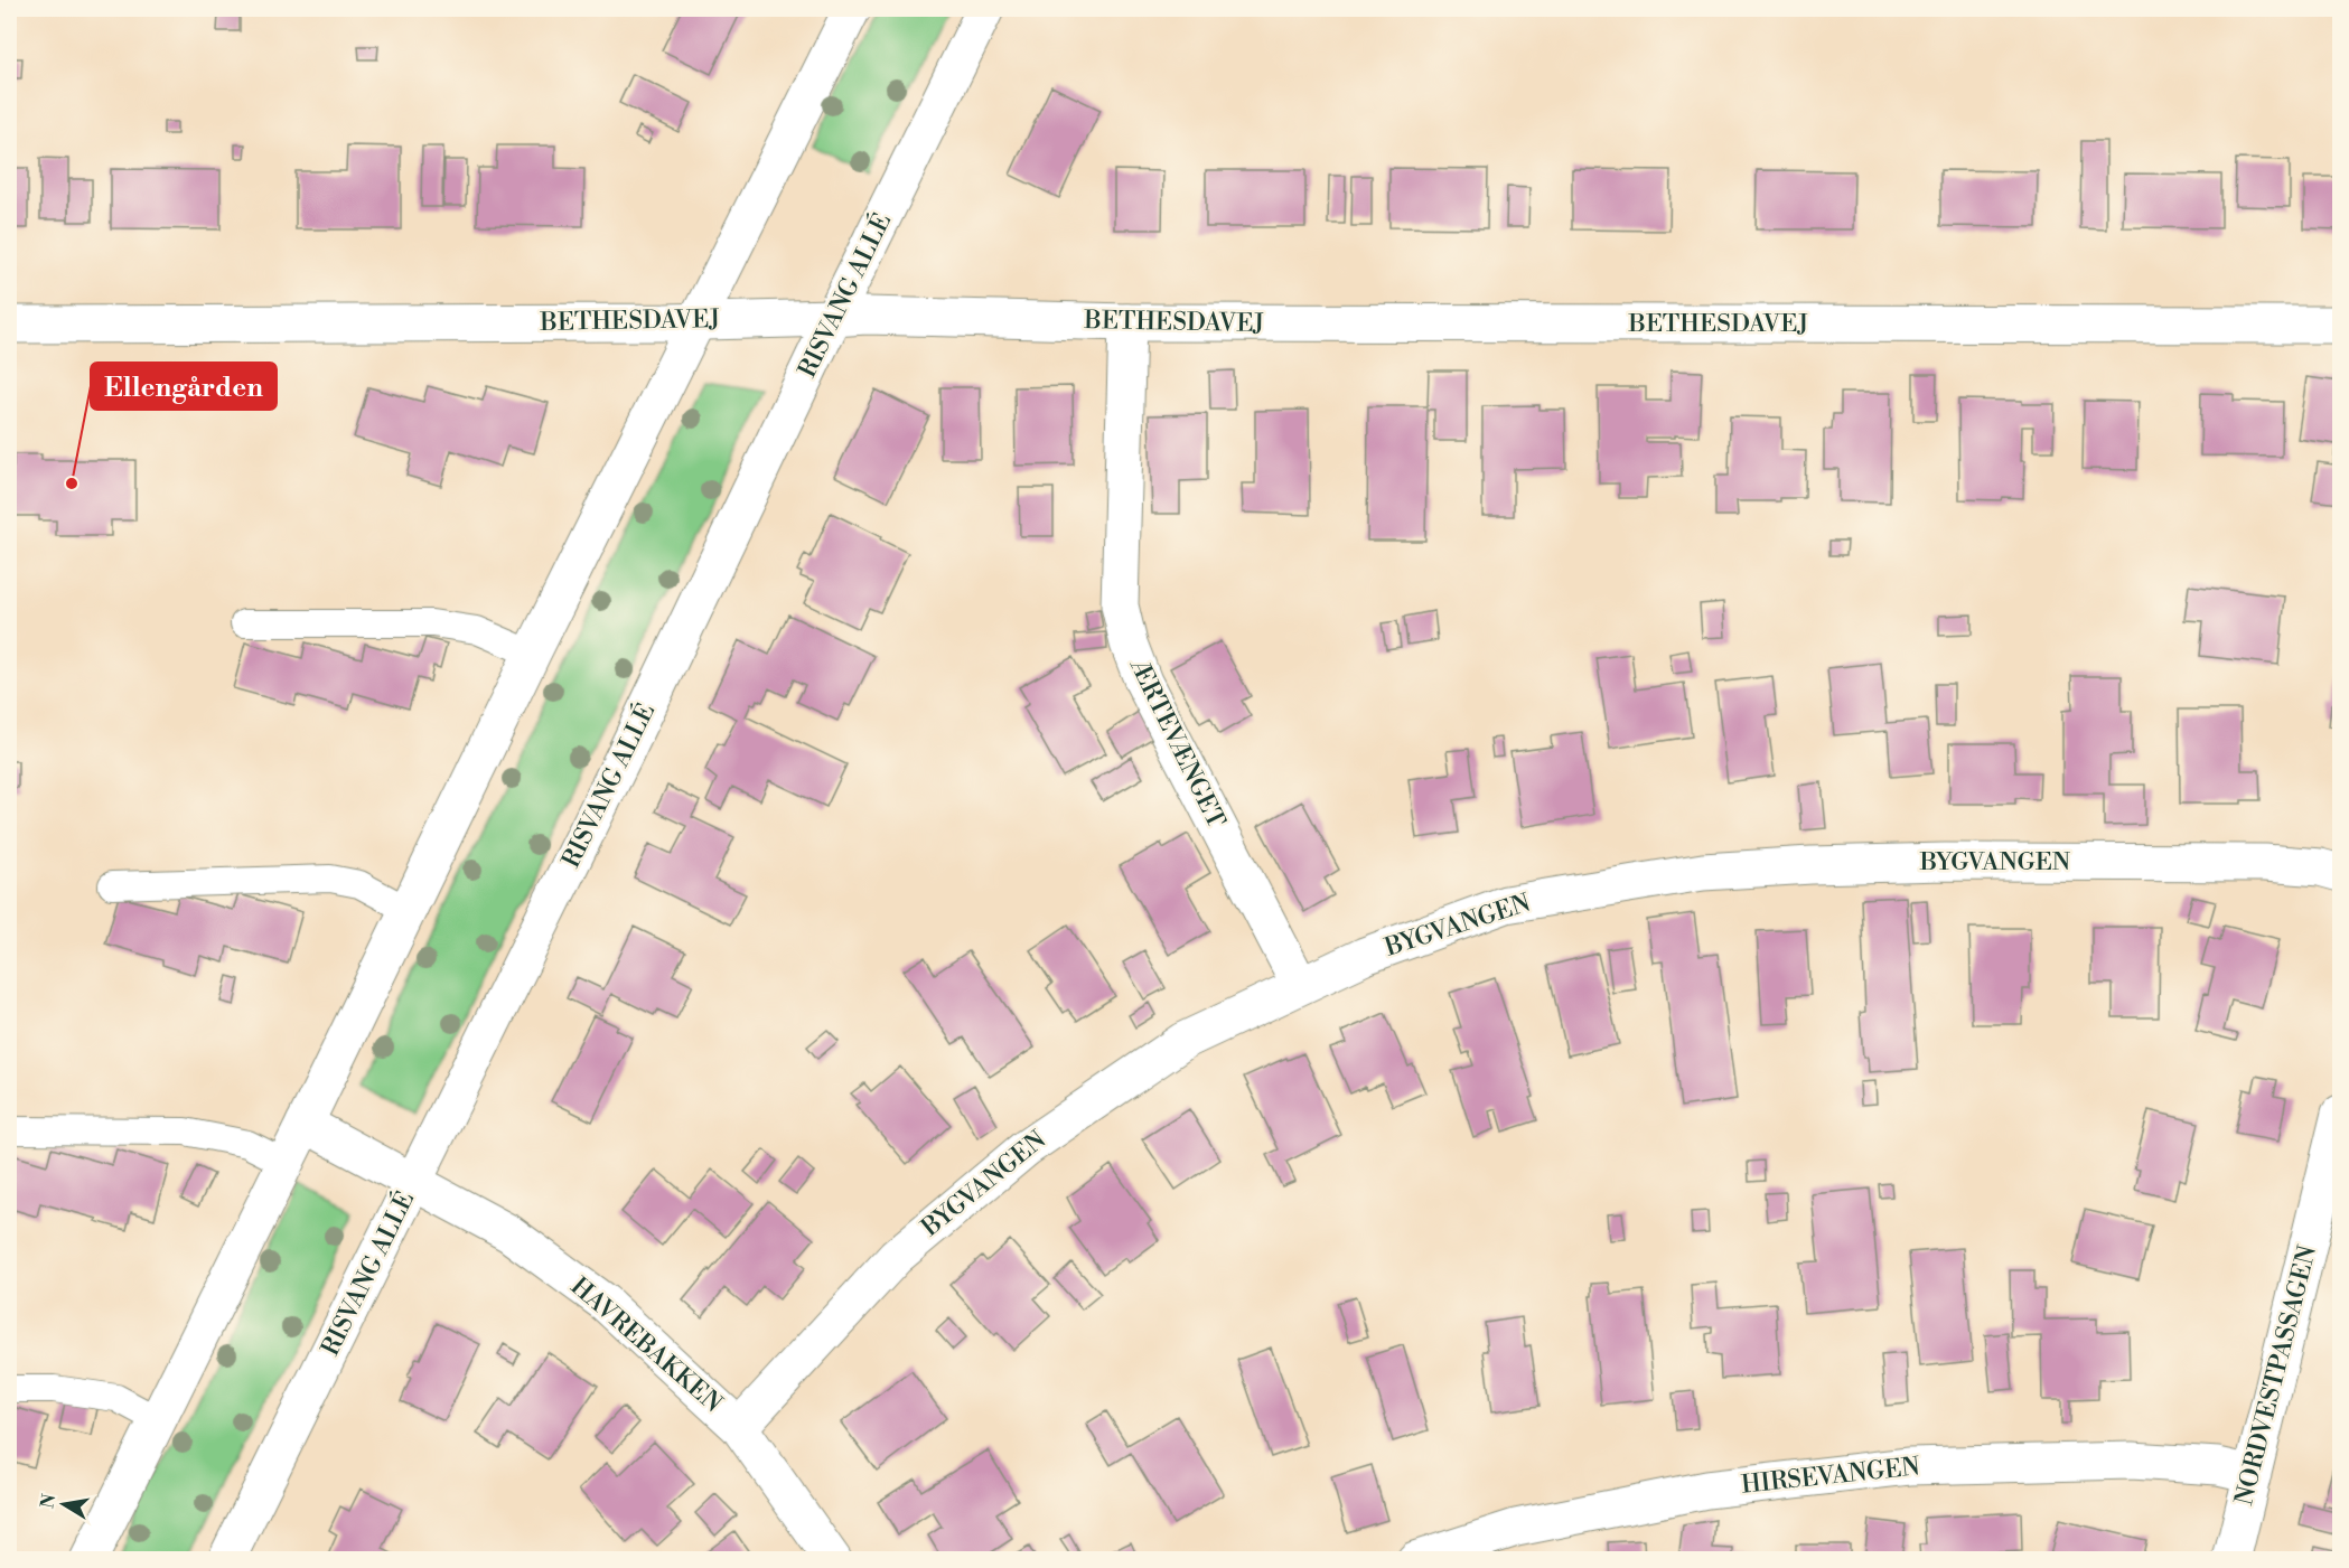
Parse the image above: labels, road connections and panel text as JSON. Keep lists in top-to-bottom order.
{
  "streets": {
    "street": [
      "RISVANG ALLÉ",
      "BETHESDAVEJ",
      "ÆRTEVÆNGET",
      "BYGVANGEN",
      "HAVREBAKKEN",
      "NORDVESTPASSAGEN",
      "HIRSEVANGEN"
    ]
  },
  "crossings": [
    ["RISVANG ALLÉ", "BETHESDAVEJ"],
    ["RISVANG ALLÉ", "HAVREBAKKEN"],
    ["BETHESDAVEJ", "ÆRTEVÆNGET"],
    ["ÆRTEVÆNGET", "BYGVANGEN"],
    ["BYGVANGEN", "HAVREBAKKEN"],
    ["NORDVESTPASSAGEN", "HIRSEVANGEN"]
  ],
  "places": ["Ellengården"],
  "north": "left"
}
